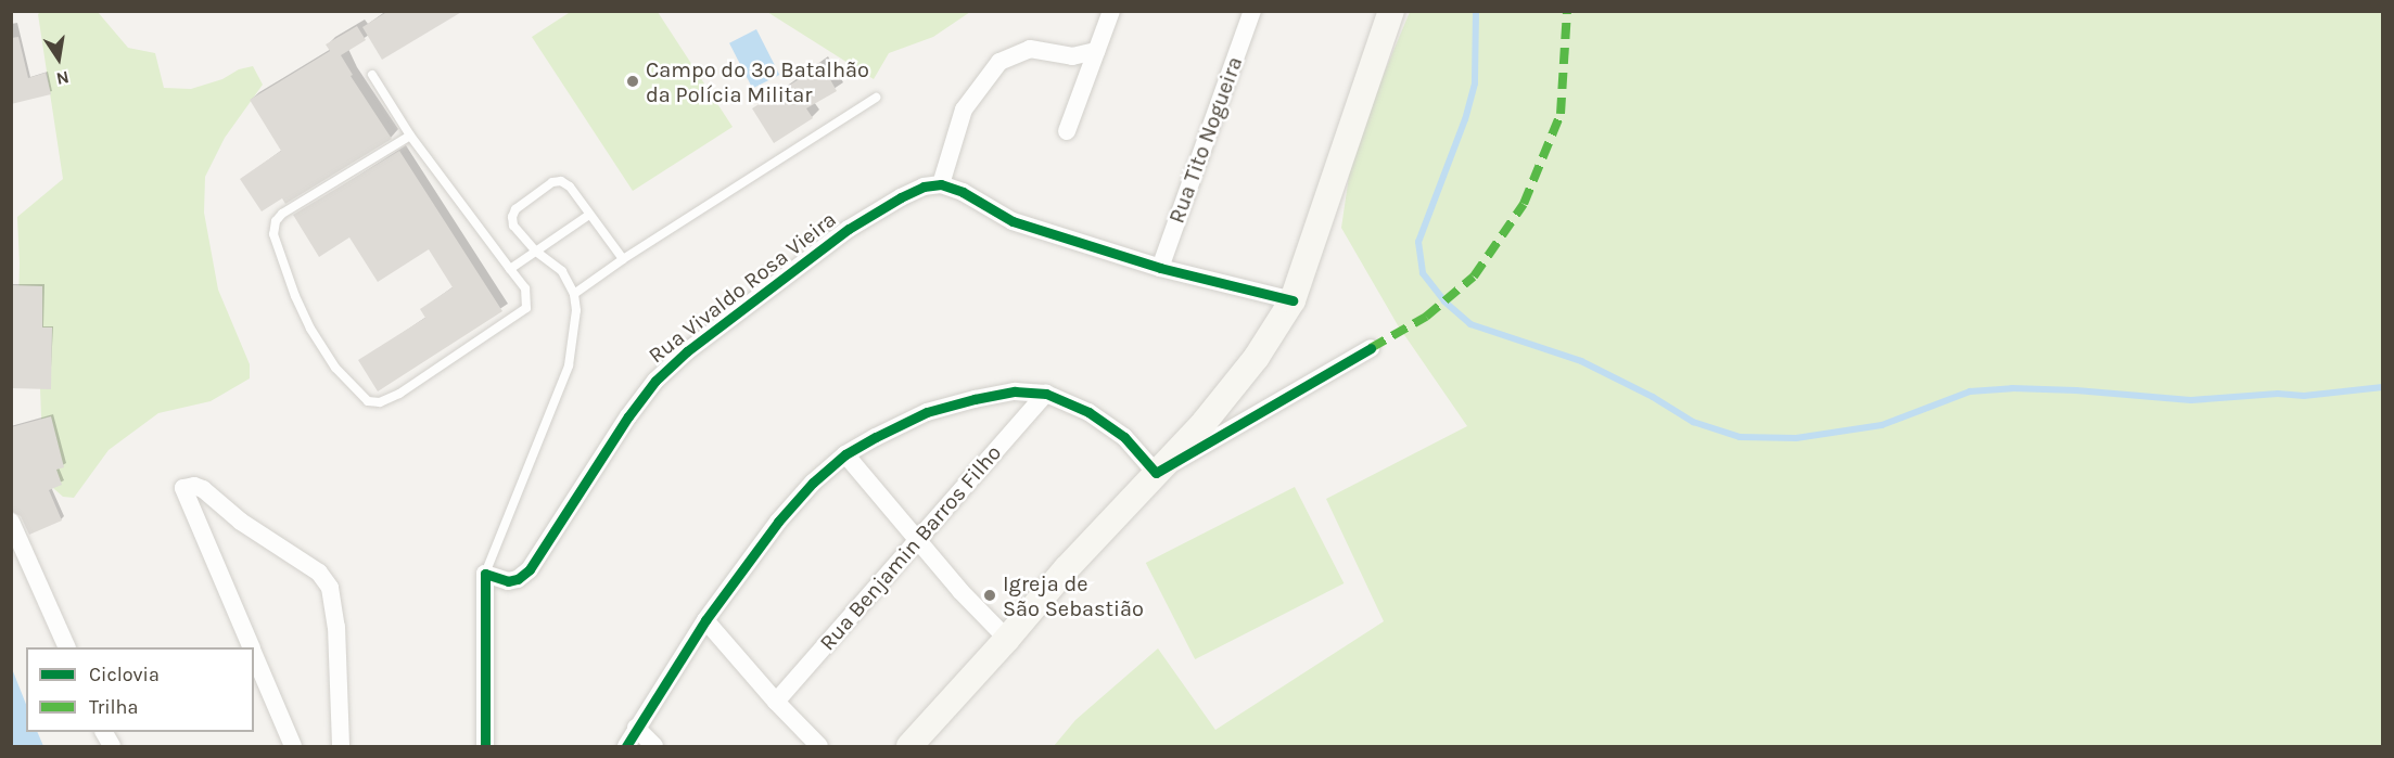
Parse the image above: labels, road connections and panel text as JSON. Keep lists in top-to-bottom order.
{
  "streets": {
    "street": ["Rua Tito Nogueira", "Rua Vivaldo Rosa Vieira", "Rua Benjamin Barros Filho"]
  },
  "places": ["Campo do 3º Batalhão da Polícia Militar", "Igreja de São Sebastião"],
  "legend": ["Ciclovia", "Trilha"],
  "north": "bottom"
}
